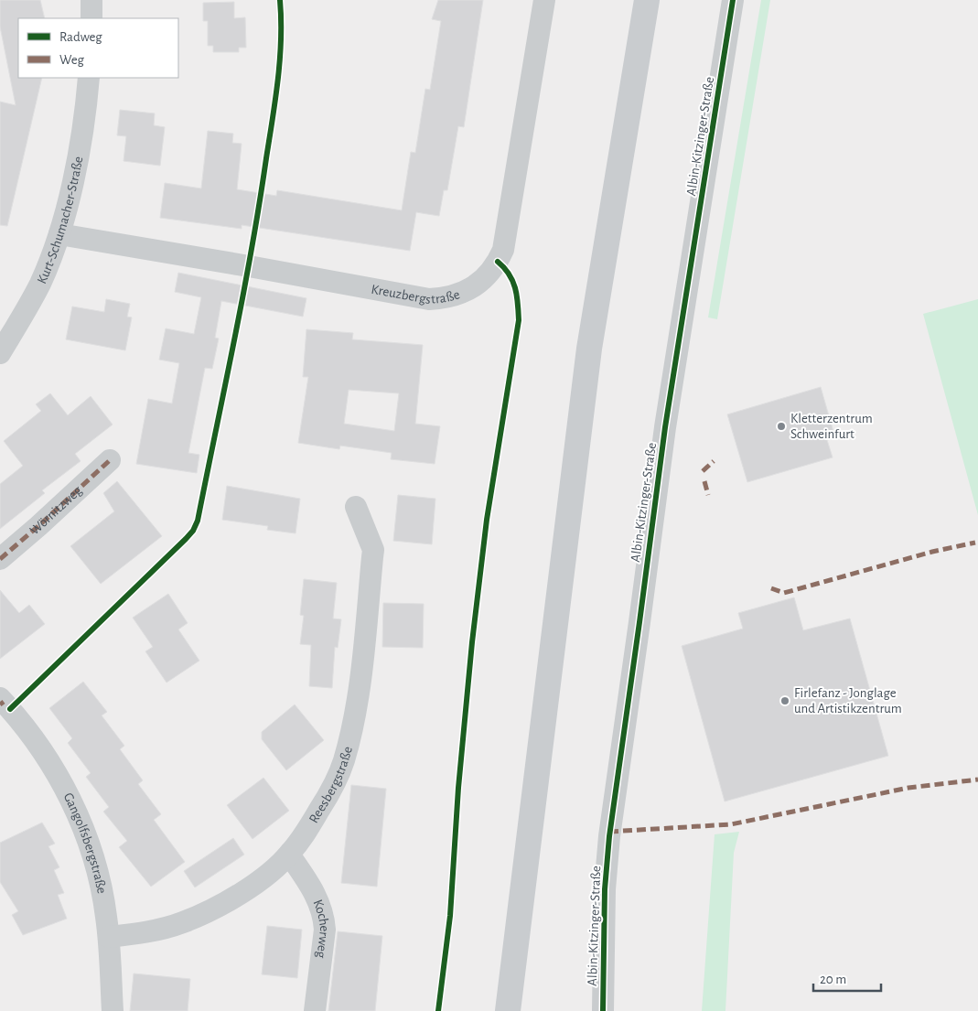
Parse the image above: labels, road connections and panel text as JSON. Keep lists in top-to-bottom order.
{
  "streets": {
    "street": [
      "Albin-Kitzinger-Straße",
      "Kurt-Schumacher-Straße",
      "Kreuzbergstraße",
      "Wörnitzweg",
      "Reesbergstraße",
      "Gangolfsbergstraße",
      "Kocherweg"
    ]
  },
  "crossings": [
    ["Kurt-Schumacher-Straße", "Kreuzbergstraße"],
    ["Reesbergstraße", "Gangolfsbergstraße"],
    ["Reesbergstraße", "Kocherweg"]
  ],
  "places": ["Kletterzentrum Schweinfurt", "Firlefanz - Jonglage und Artistikzentrum"],
  "legend": ["Radweg", "Weg"],
  "scale_bar": "20 m"
}
